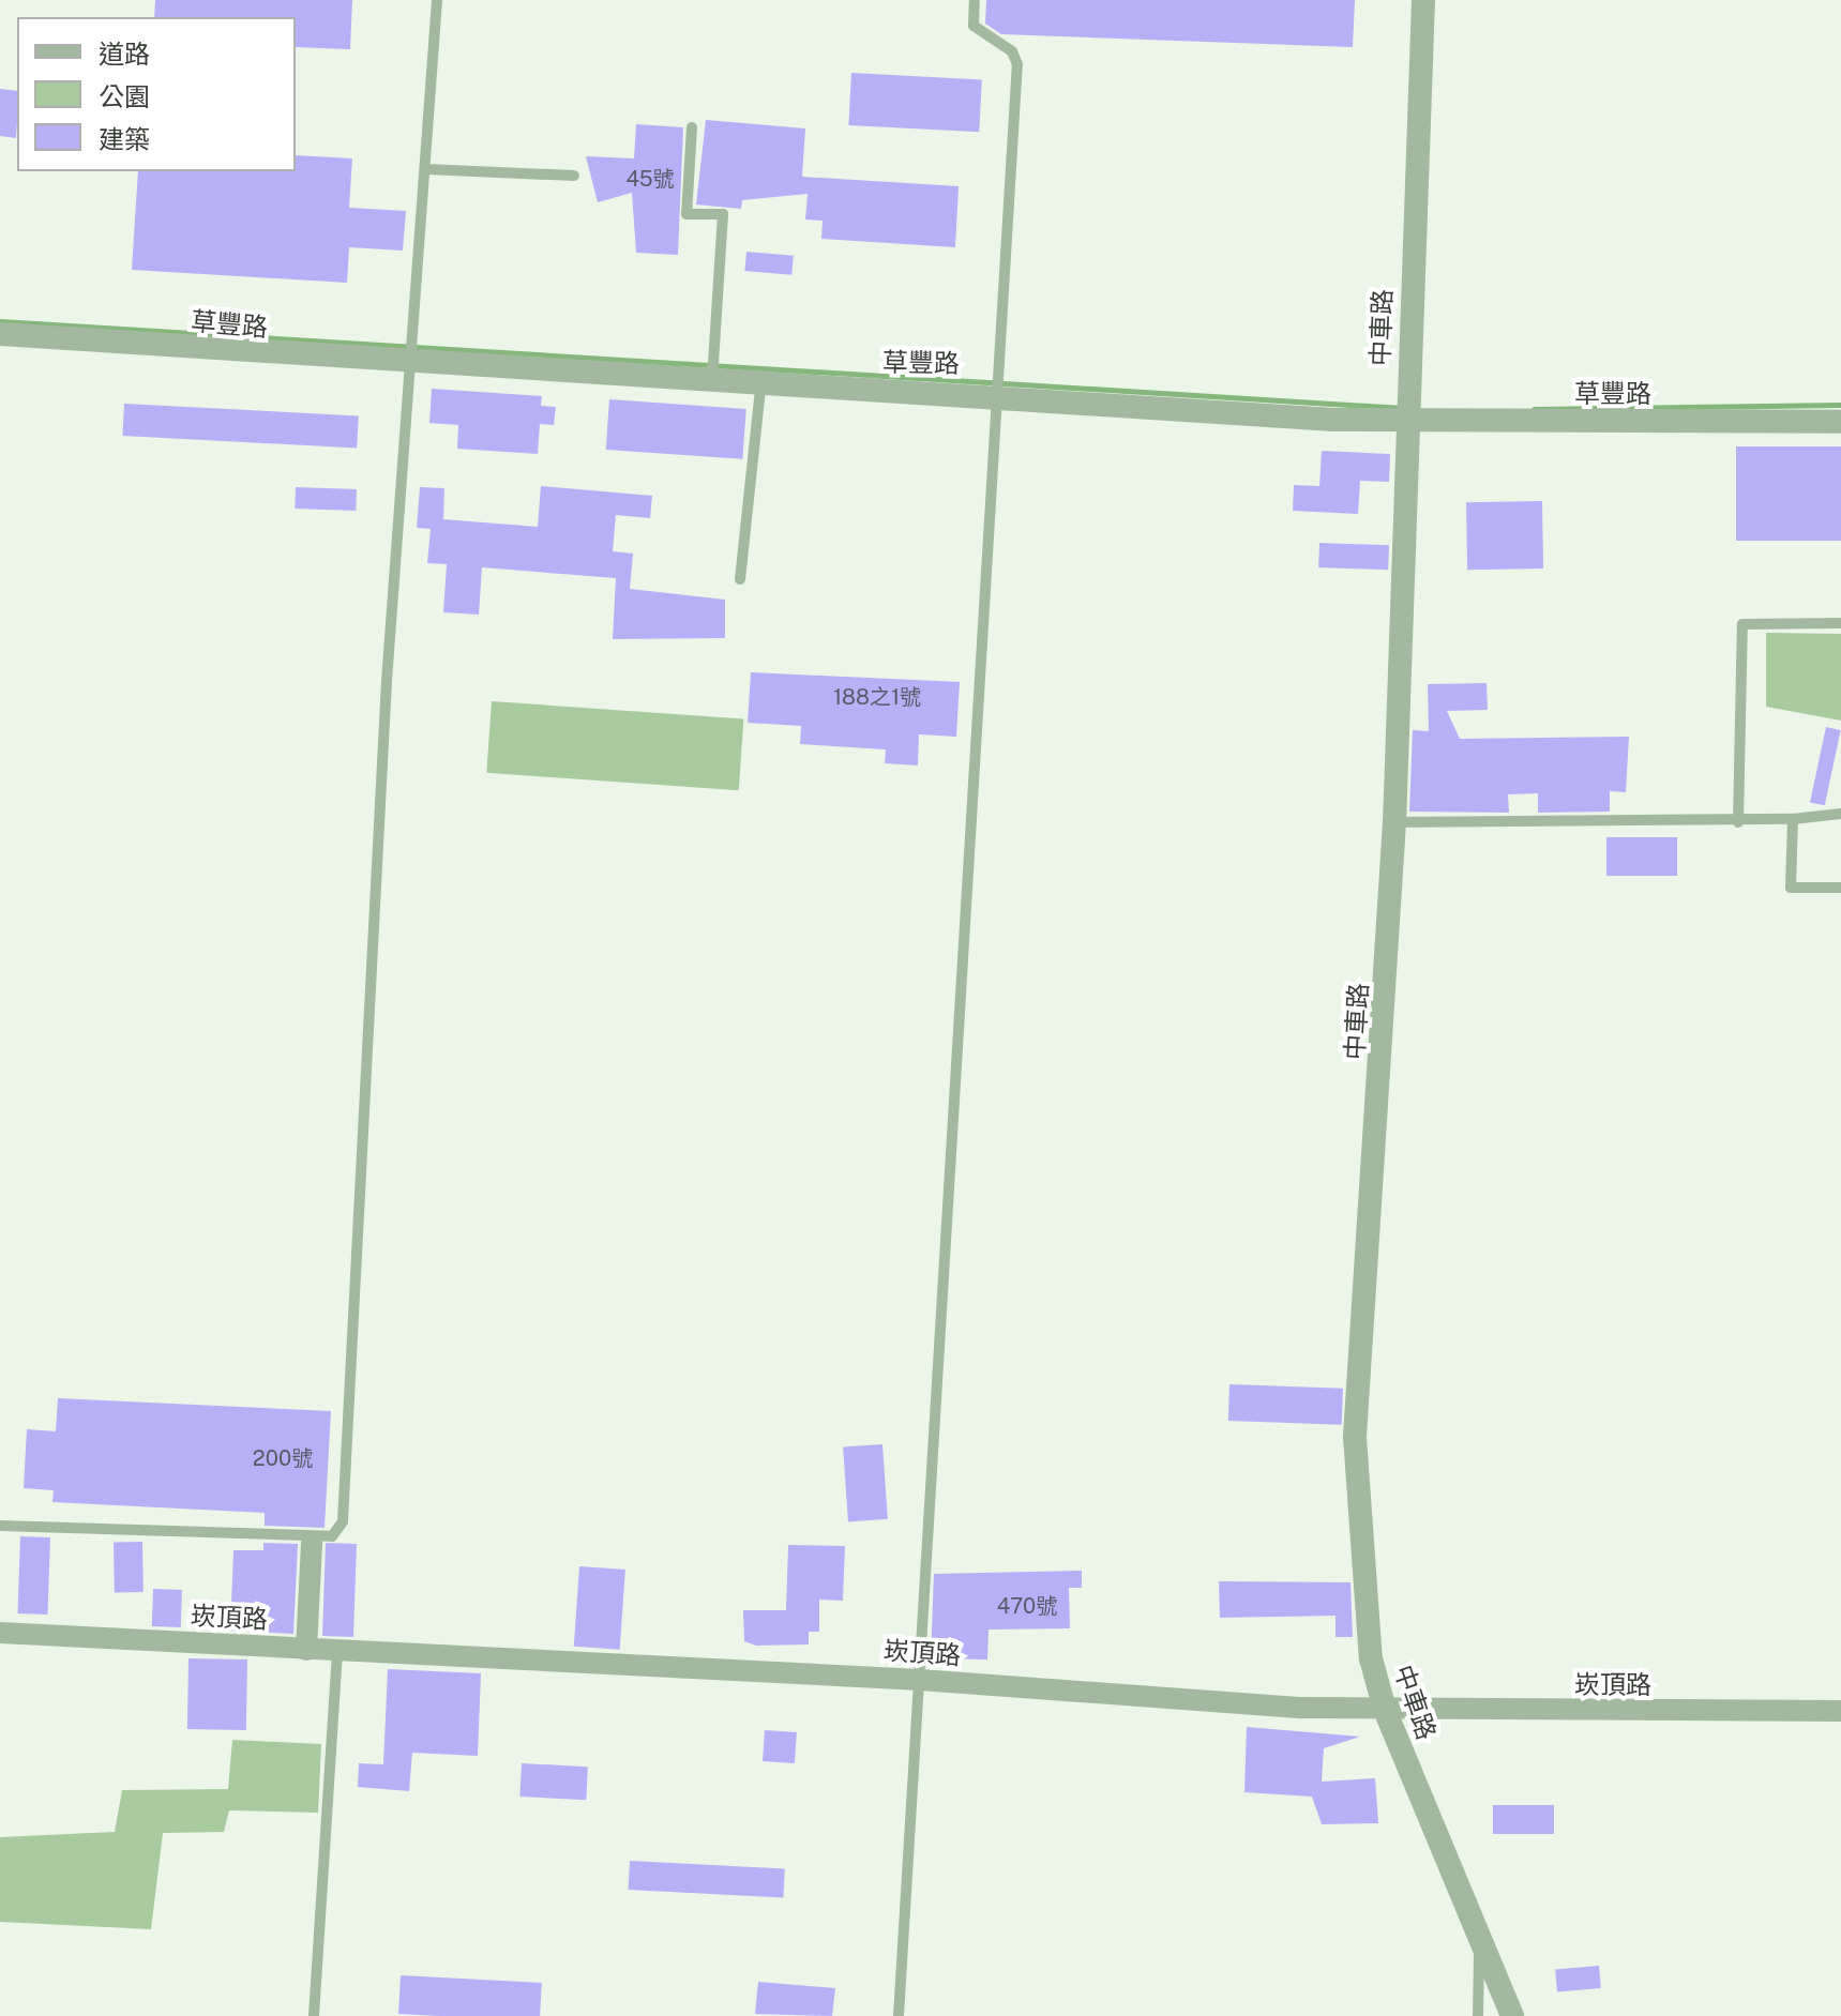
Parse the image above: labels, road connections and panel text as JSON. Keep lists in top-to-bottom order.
{
  "streets": {
    "street": ["草豐路", "中車路", "崁頂路"]
  },
  "crossings": [
    ["草豐路", "中車路"],
    ["中車路", "崁頂路"]
  ],
  "house_numbers": [
    "45號",
    "188之1號",
    "200號",
    "470號"
  ],
  "legend": ["道路", "公園", "建築"]
}
